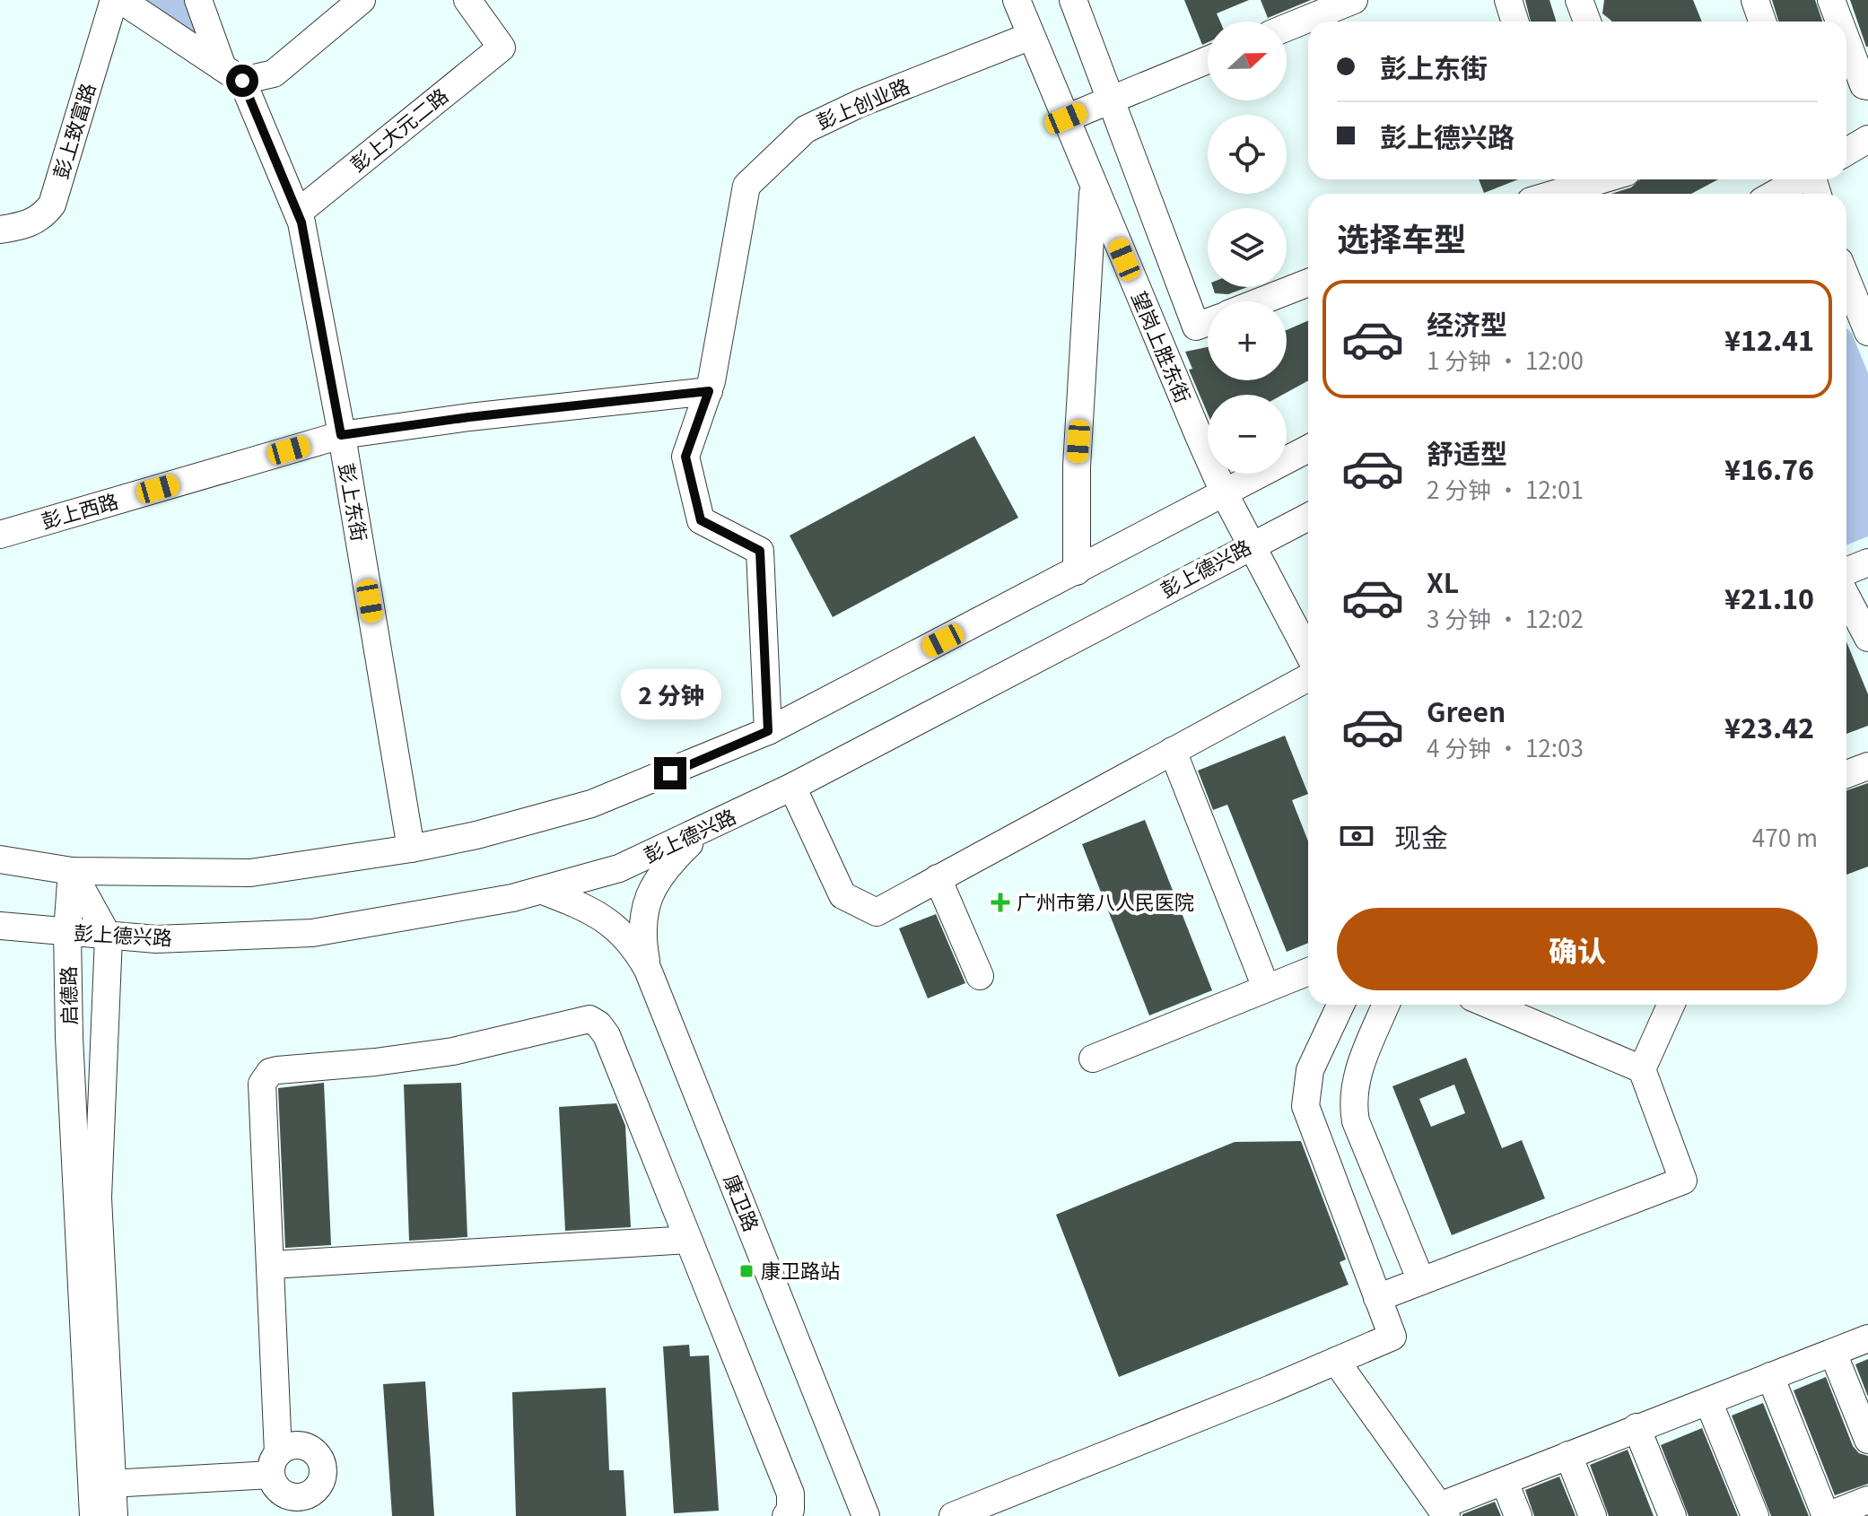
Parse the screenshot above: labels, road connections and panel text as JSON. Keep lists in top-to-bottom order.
{
  "streets": {
    "street": [
      "彭上创业路",
      "彭上大元二路",
      "彭上致富路",
      "望岗上胜东街",
      "彭上东街",
      "彭上西路",
      "彭上德兴路",
      "启德路",
      "康卫路"
    ]
  },
  "crossings": [
    ["彭上创业路", "望岗上胜东街"],
    ["彭上创业路", "彭上西路"],
    ["彭上大元二路", "彭上东街"],
    ["望岗上胜东街", "彭上德兴路"],
    ["彭上东街", "彭上西路"],
    ["彭上德兴路", "启德路"]
  ],
  "places": {
    "health": ["广州市第八人民医院"],
    "transit": ["康卫路站"]
  },
  "north": "right",
  "page": {
    "map_buttons": ["+", "−"],
    "banner": ["彭上东街", "彭上德兴路"],
    "heading": "选择车型",
    "list": [
      {
        "name": "经济型",
        "note": "1 分钟 · 12:00",
        "value": "¥12.41"
      },
      {
        "name": "舒适型",
        "note": "2 分钟 · 12:01",
        "value": "¥16.76"
      },
      {
        "name": "XL",
        "note": "3 分钟 · 12:02",
        "value": "¥21.10"
      },
      {
        "name": "Green",
        "note": "4 分钟 · 12:03",
        "value": "¥23.42"
      }
    ],
    "bubble": "2 分钟",
    "pay": ["现金", "470 m"],
    "buttons": "确认"
  }
}
